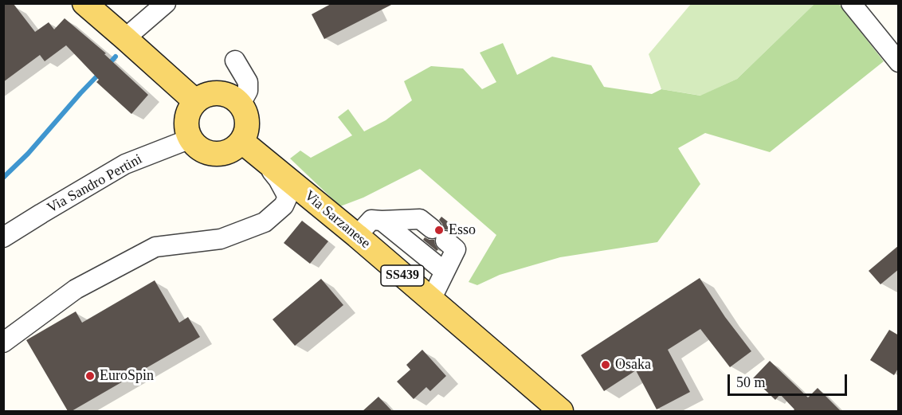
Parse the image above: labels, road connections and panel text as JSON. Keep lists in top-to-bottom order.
{
  "streets": {
    "main road": ["Via Sarzanese", "SS439"],
    "street": ["Via Sandro Pertini"]
  },
  "crossings": [
    ["Via Sandro Pertini", "Via Sarzanese"]
  ],
  "places": ["Esso", "Osaka", "EuroSpin"],
  "scale_bar": "50 m"
}
